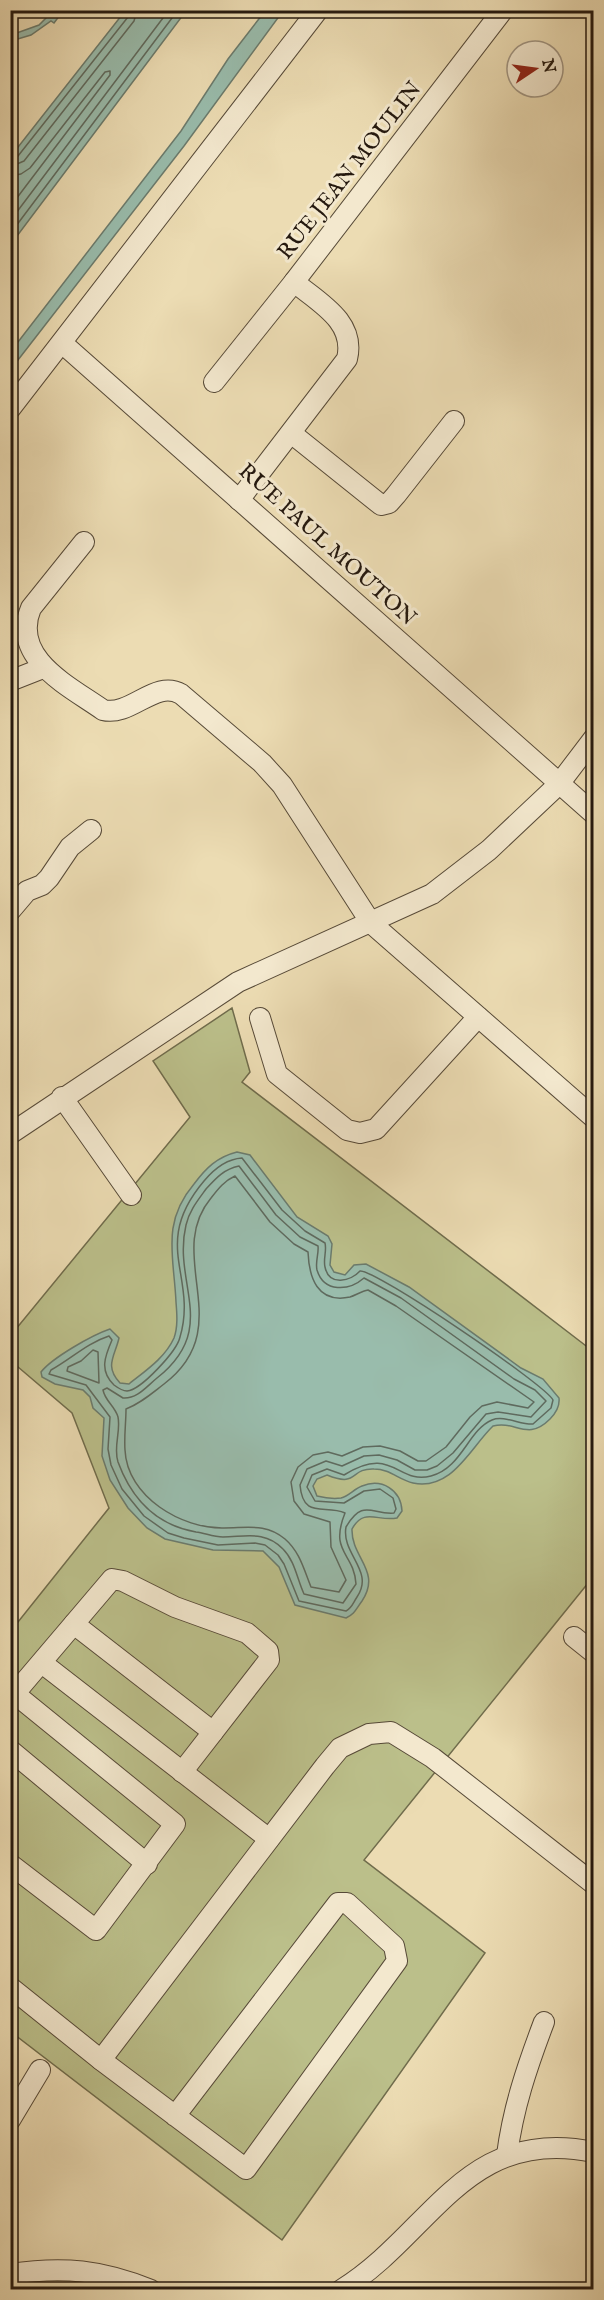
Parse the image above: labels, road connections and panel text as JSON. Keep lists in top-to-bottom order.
{
  "streets": {
    "street": ["RUE JEAN MOULIN", "RUE PAUL MOUTON"]
  },
  "crossings": [
    ["RUE JEAN MOULIN", "RUE PAUL MOUTON"]
  ],
  "north": "right"
}
